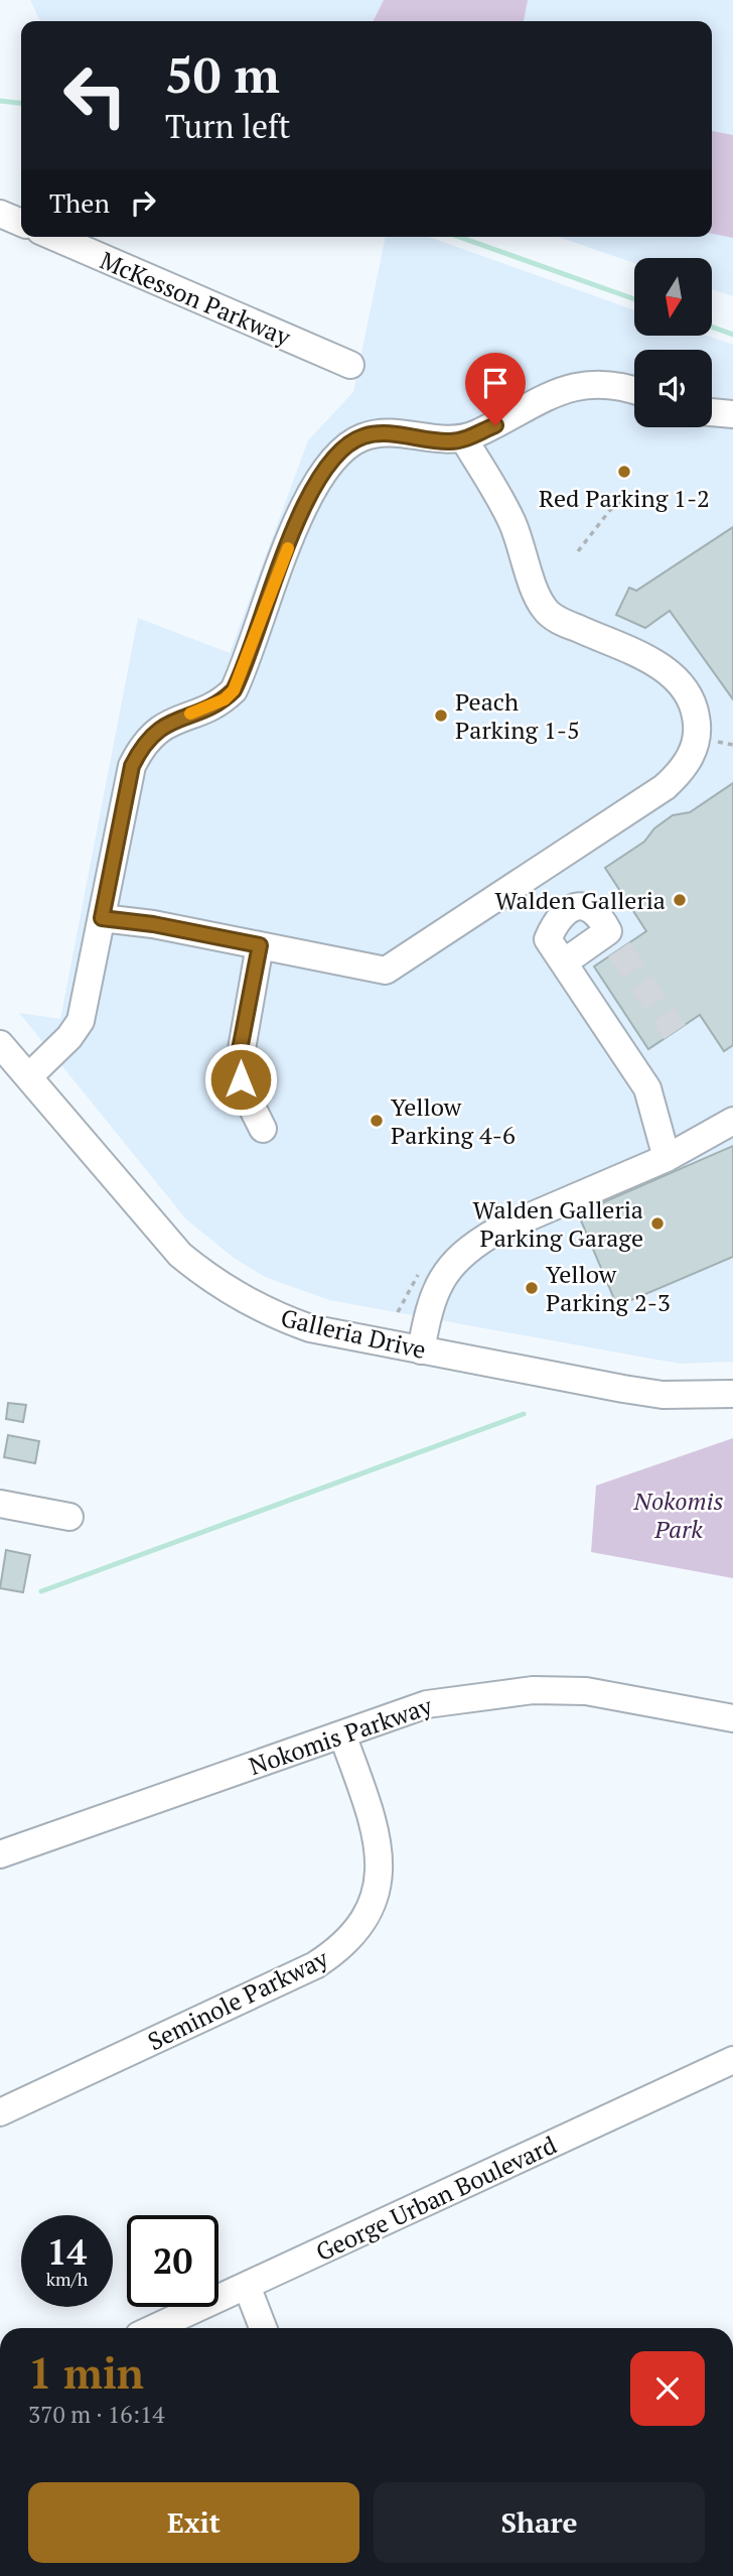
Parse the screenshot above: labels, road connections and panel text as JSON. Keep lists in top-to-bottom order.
{
  "streets": {
    "street": [
      "McKesson Parkway",
      "Galleria Drive",
      "Nokomis Parkway",
      "Seminole Parkway",
      "George Urban Boulevard"
    ]
  },
  "crossings": [
    ["Nokomis Parkway", "Seminole Parkway"]
  ],
  "parks": ["Nokomis Park"],
  "places": [
    "Red Parking 1-2",
    "Peach Parking 1-5",
    "Walden Galleria",
    "Yellow Parking 4-6",
    "Walden Galleria Parking Garage",
    "Yellow Parking 2-3"
  ],
  "north": "bottom",
  "page": {
    "turn": ["50 m", "Turn left"],
    "then": "Then",
    "speed": "14 km/h",
    "limit": "20",
    "heading": ["1 min", "370 m · 16:14"],
    "buttons": ["Exit", "Share"]
  }
}
